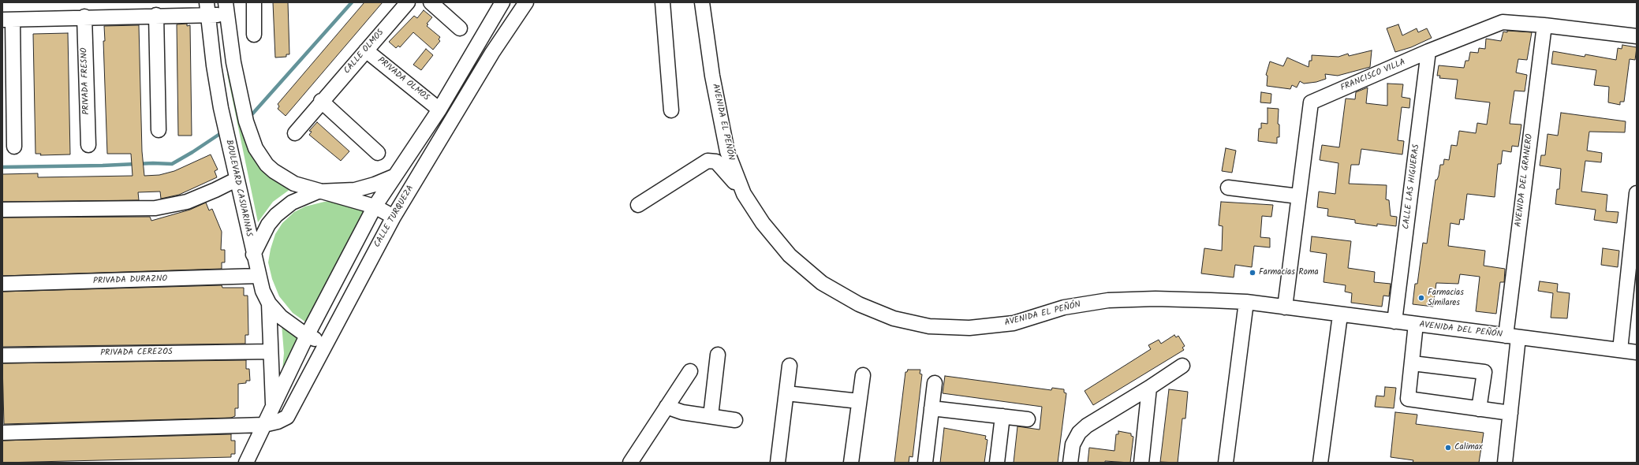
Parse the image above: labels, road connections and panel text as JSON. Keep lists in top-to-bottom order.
{
  "streets": {
    "street": [
      "CALLE OLMOS",
      "FRANCISCO VILLA",
      "PRIVADA OLMOS",
      "PRIVADA FRESNO",
      "AVENIDA EL PEÑÓN",
      "AVENIDA DEL GRANERO",
      "CALLE LAS HIGUERAS",
      "BOULEVARD CASUARINAS",
      "CALLE TURQUEZA",
      "PRIVADA DURAZNO",
      "AVENIDA DEL PEÑÓN",
      "PRIVADA CEREZOS"
    ]
  },
  "crossings": [
    ["CALLE OLMOS", "PRIVADA OLMOS"],
    ["FRANCISCO VILLA", "AVENIDA EL PEÑÓN"],
    ["FRANCISCO VILLA", "AVENIDA DEL GRANERO"],
    ["FRANCISCO VILLA", "CALLE LAS HIGUERAS"],
    ["FRANCISCO VILLA", "AVENIDA DEL PEÑÓN"],
    ["AVENIDA EL PEÑÓN", "AVENIDA DEL PEÑÓN"],
    ["AVENIDA DEL GRANERO", "AVENIDA DEL PEÑÓN"],
    ["CALLE LAS HIGUERAS", "AVENIDA DEL PEÑÓN"],
    ["BOULEVARD CASUARINAS", "CALLE TURQUEZA"],
    ["BOULEVARD CASUARINAS", "PRIVADA DURAZNO"]
  ],
  "places": ["Farmacias Roma", "Farmacias Similares", "Calimax"]
}
